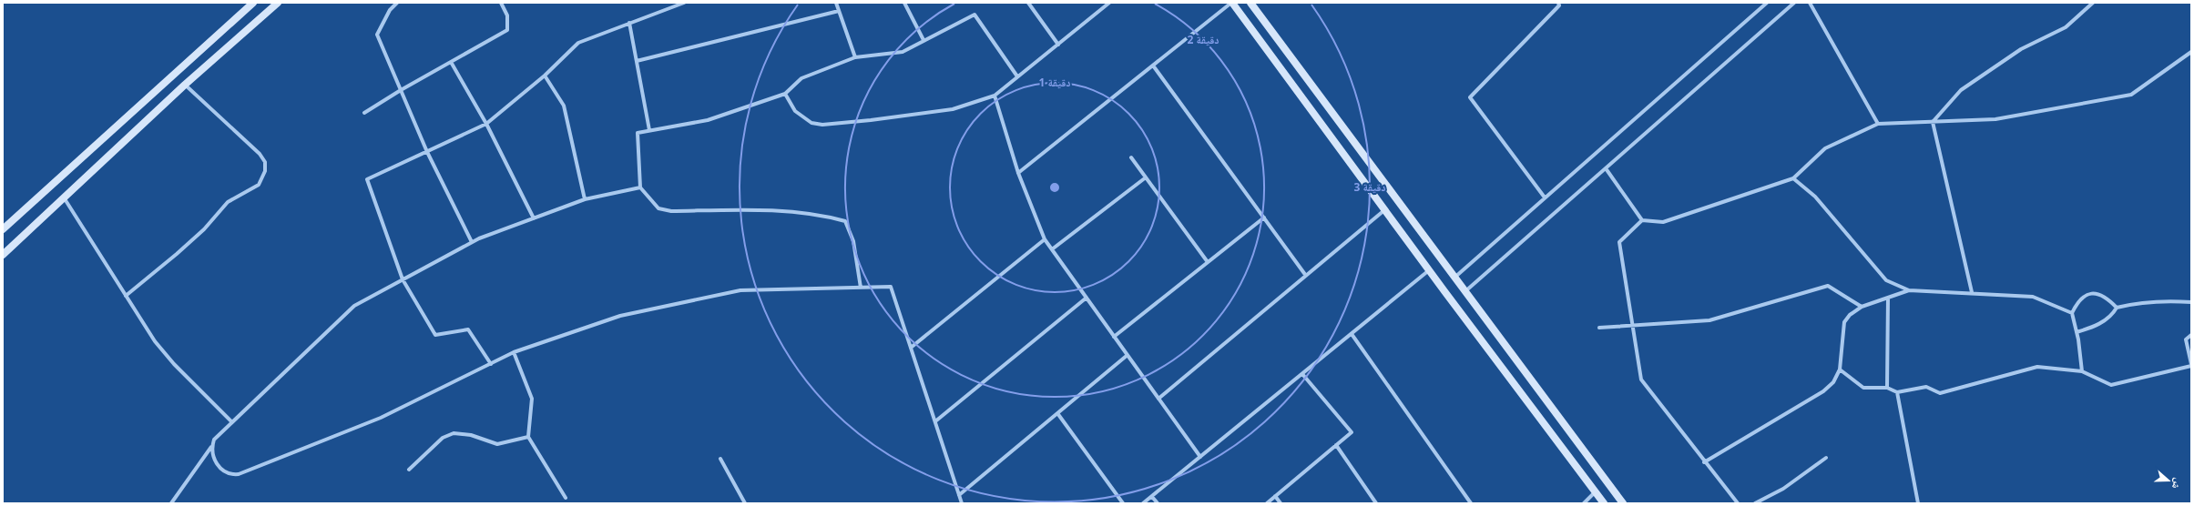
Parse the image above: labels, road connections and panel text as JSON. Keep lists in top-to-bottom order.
{
  "north": "right",
  "rings": ["2 دقيقة", "1 دقيقة", "3 دقيقة"]
}
